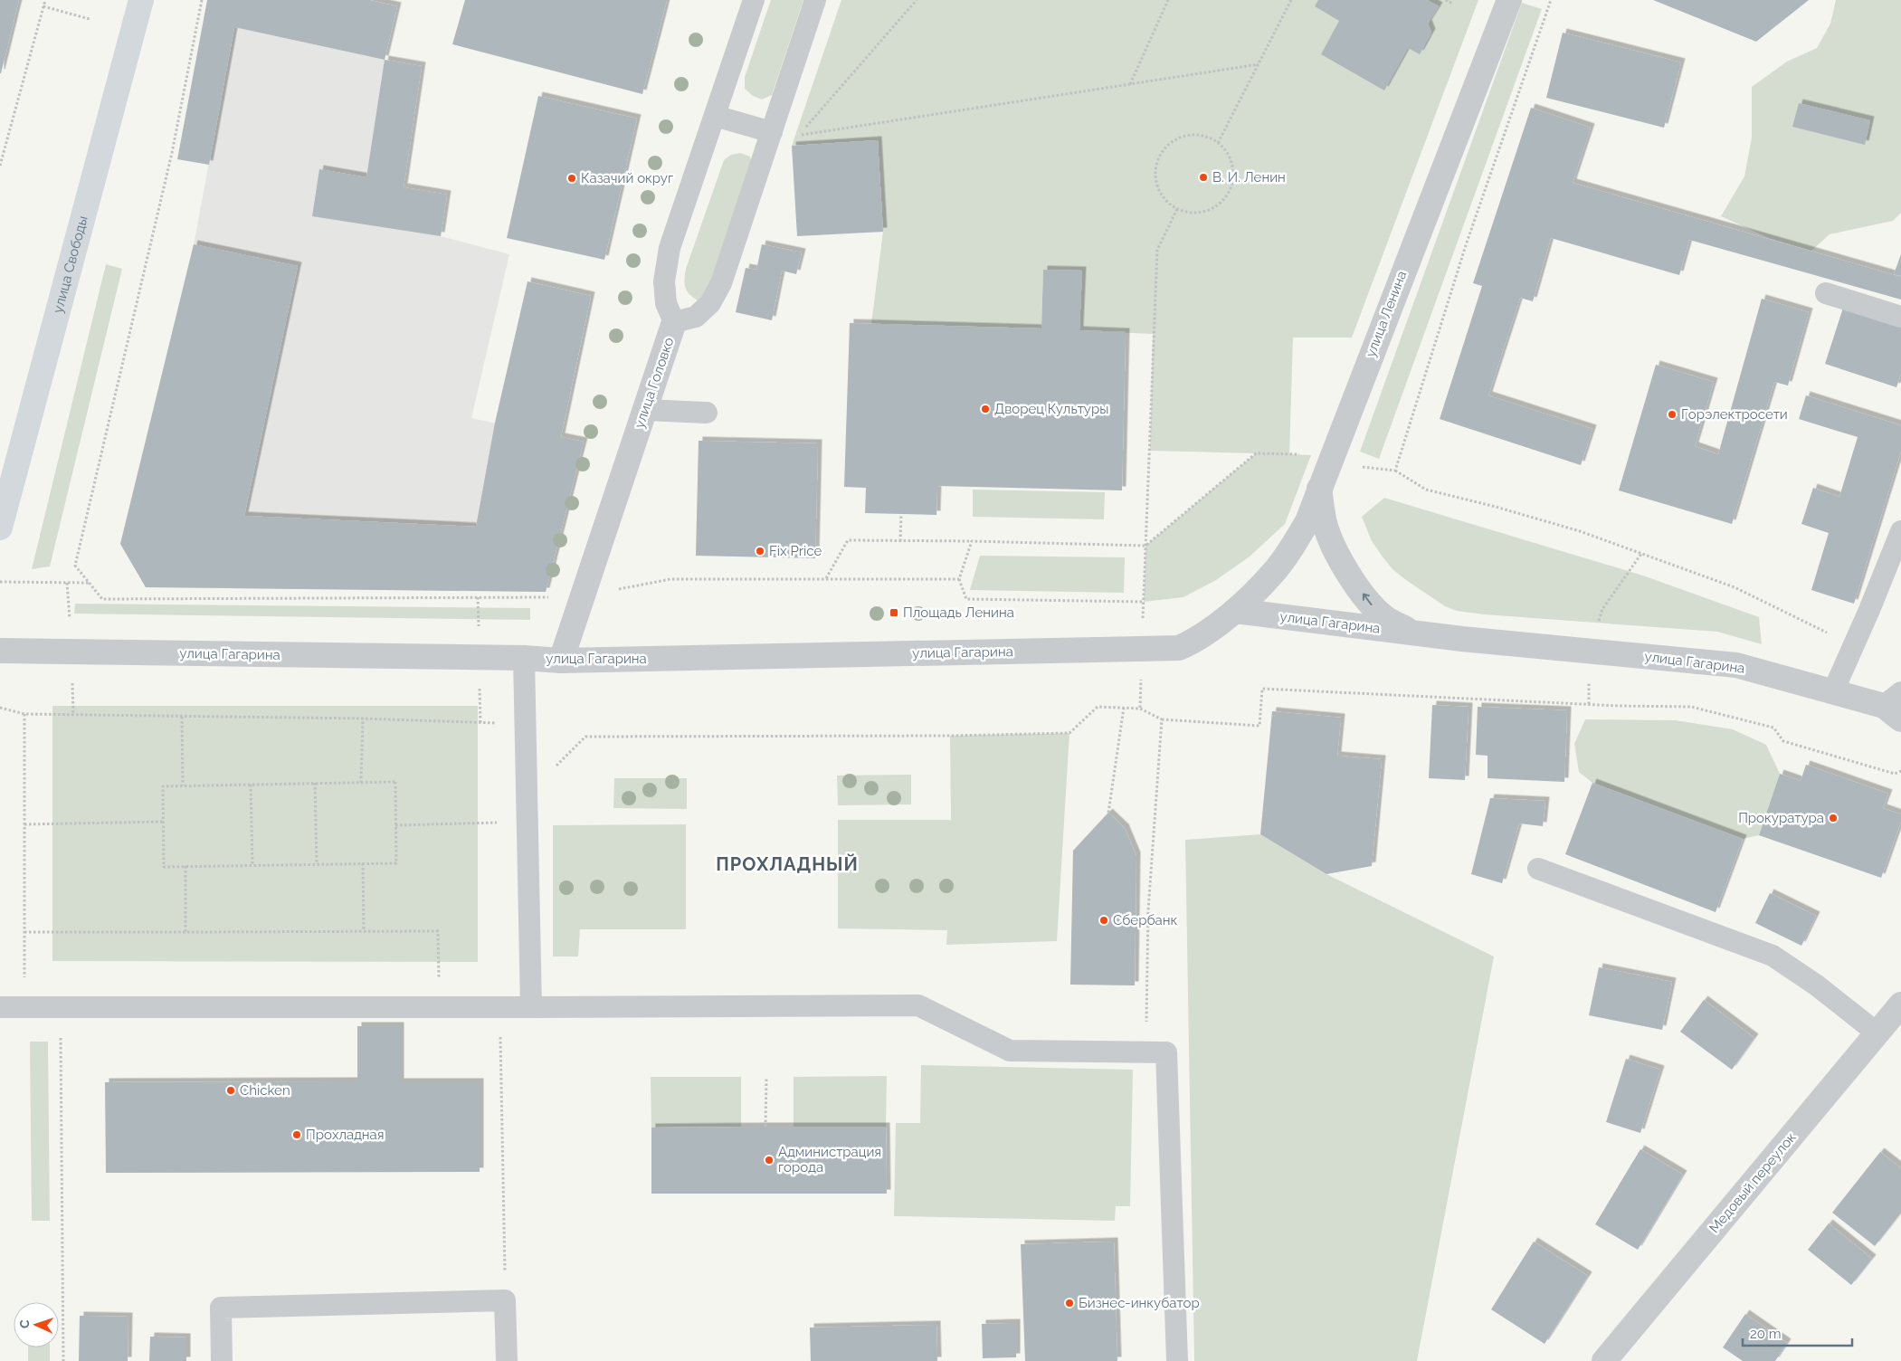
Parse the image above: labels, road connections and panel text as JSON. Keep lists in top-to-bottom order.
{
  "streets": {
    "main road": ["улица Свободы"],
    "street": [
      "улица Ленина",
      "улица Головко",
      "улица Гагарина",
      "Медовый переулок"
    ]
  },
  "crossings": [
    ["улица Ленина", "улица Гагарина"],
    ["улица Головко", "улица Гагарина"]
  ],
  "districts": ["ПРОХЛАДНЫЙ"],
  "places": {
    "other": [
      "В. И. Ленин",
      "Казачий округ",
      "Дворец Культуры",
      "Горэлектросети",
      "Fix Price",
      "Прокуратура",
      "Сбербанк",
      "Chicken",
      "Прохладная",
      "Администрация города",
      "Бизнес-инкубатор"
    ],
    "transit": ["Площадь Ленина"]
  },
  "scale_bar": "20 m",
  "north": "left"
}
